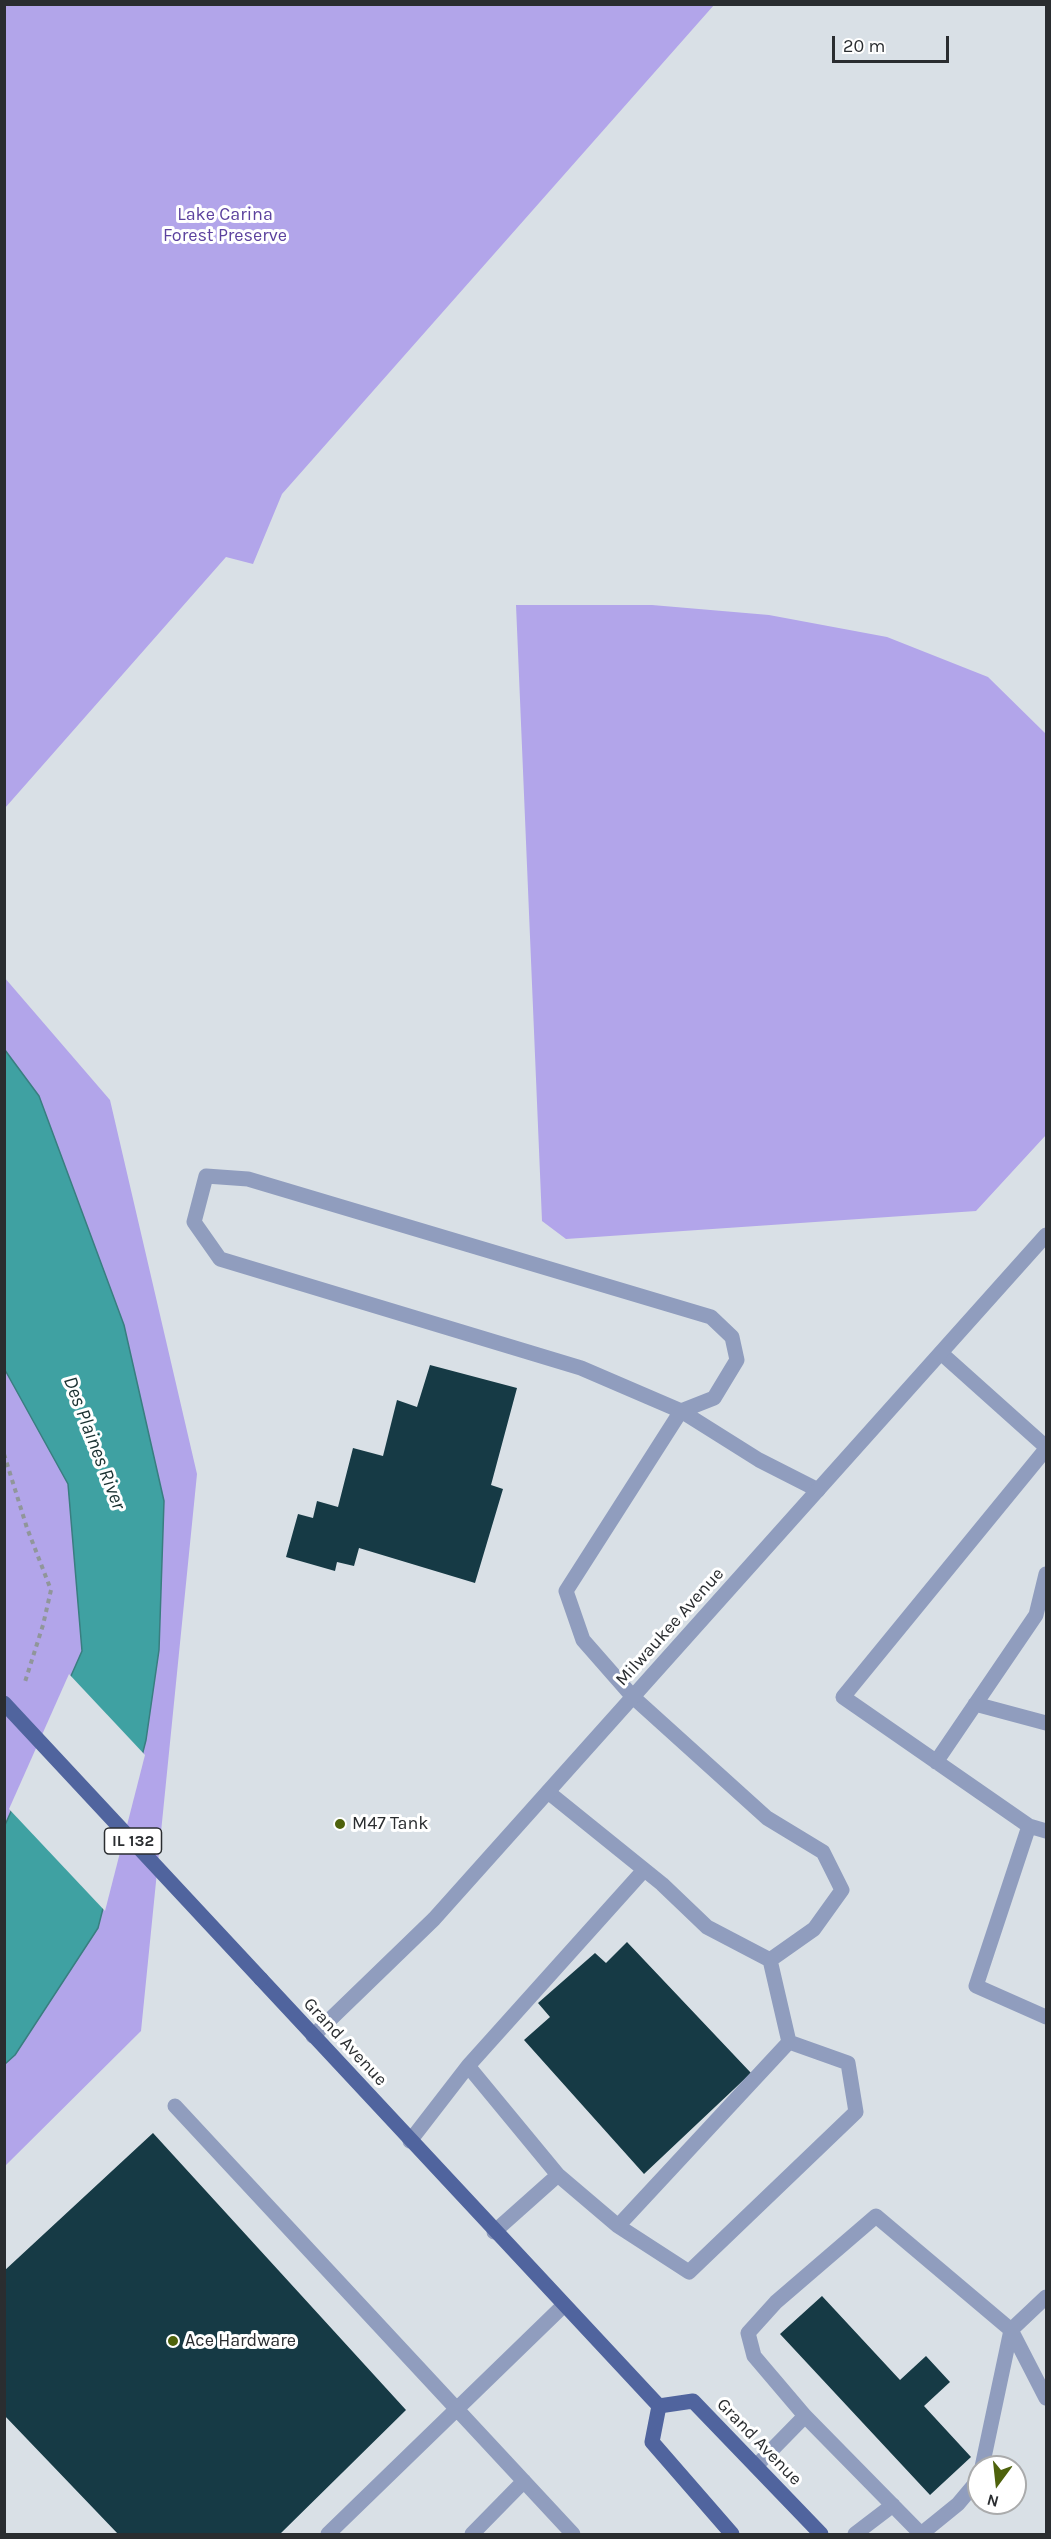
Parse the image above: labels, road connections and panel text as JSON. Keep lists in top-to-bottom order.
{
  "streets": {
    "main road": ["IL 132", "Grand Avenue"],
    "street": ["Milwaukee Avenue"]
  },
  "crossings": [
    ["Milwaukee Avenue", "Grand Avenue"]
  ],
  "water": ["Des Plaines River"],
  "parks": ["Lake Carina Forest Preserve"],
  "places": ["M47 Tank", "Ace Hardware"],
  "scale_bar": "20 m",
  "north": "bottom"
}
